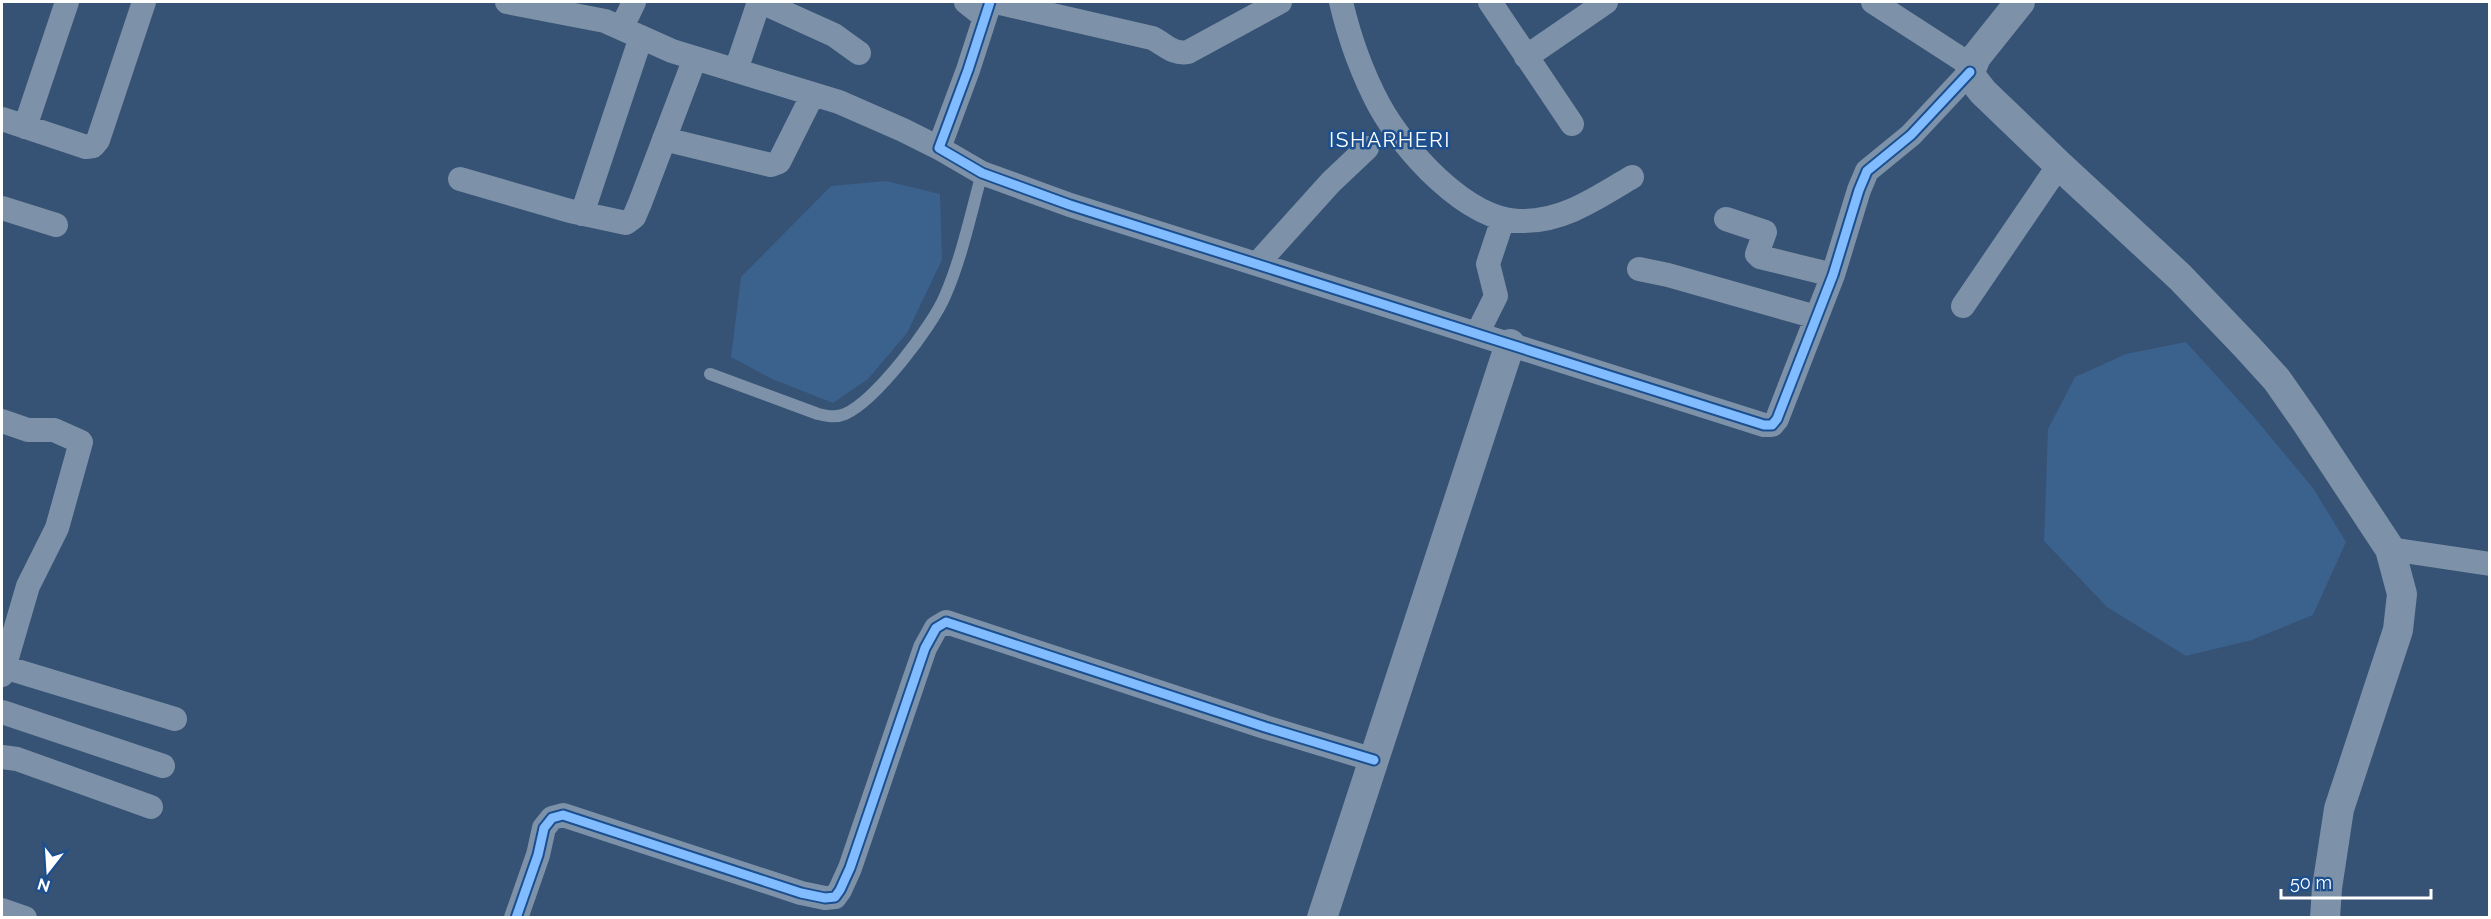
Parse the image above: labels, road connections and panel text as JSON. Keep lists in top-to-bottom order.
{
  "districts": ["ISHARHERI"],
  "scale_bar": "50 m",
  "north": "bottom"
}
